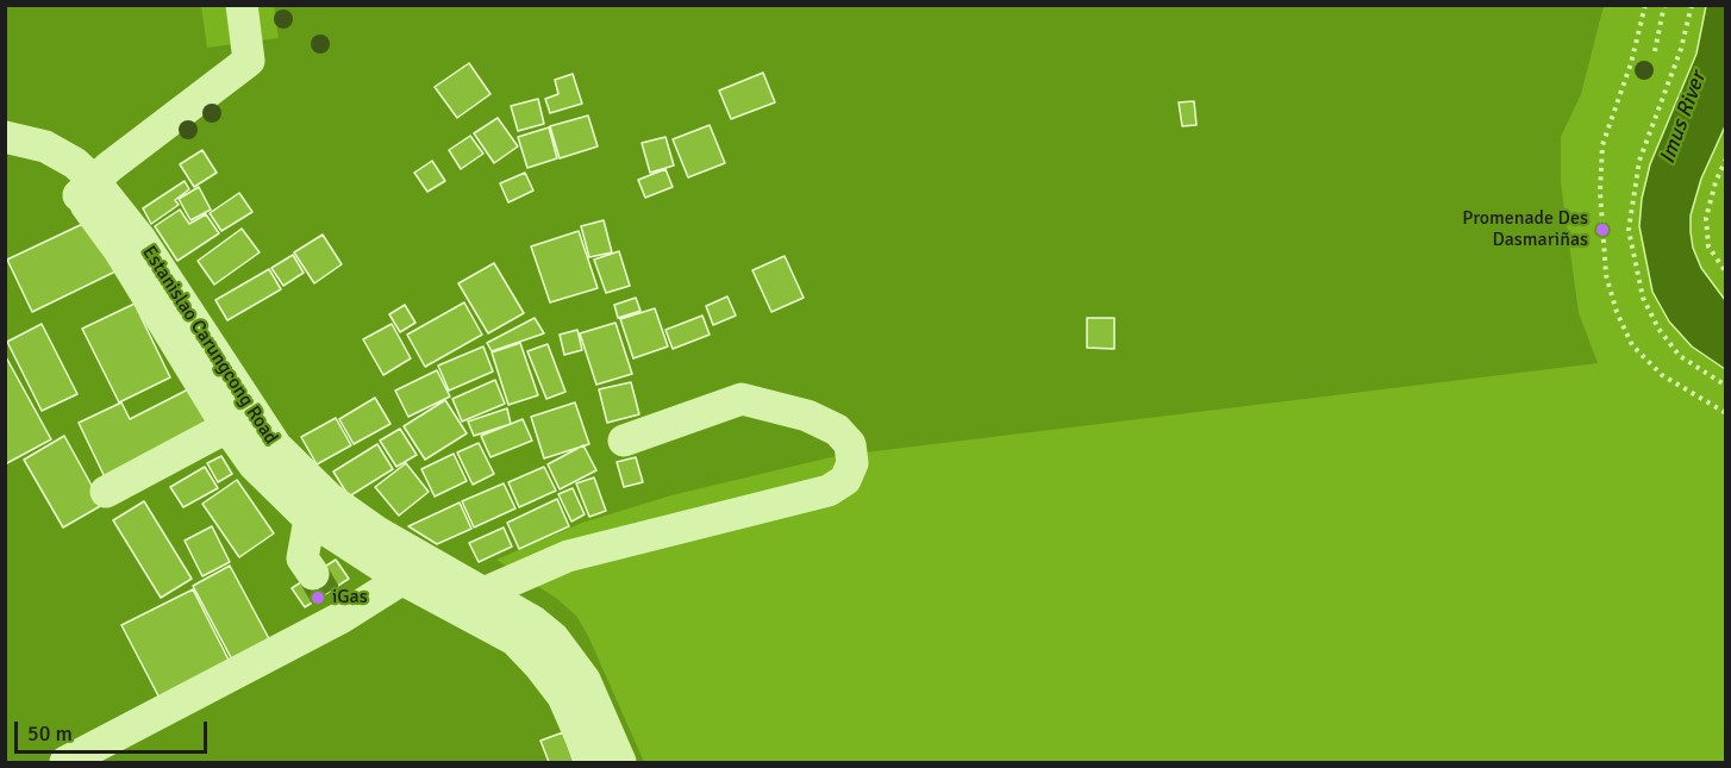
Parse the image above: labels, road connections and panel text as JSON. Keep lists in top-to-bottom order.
{
  "streets": {
    "street": ["Estanislao Carungcong Road"]
  },
  "water": ["Imus River"],
  "places": ["Promenade Des Dasmariñas", "iGas"],
  "scale_bar": "50 m"
}
